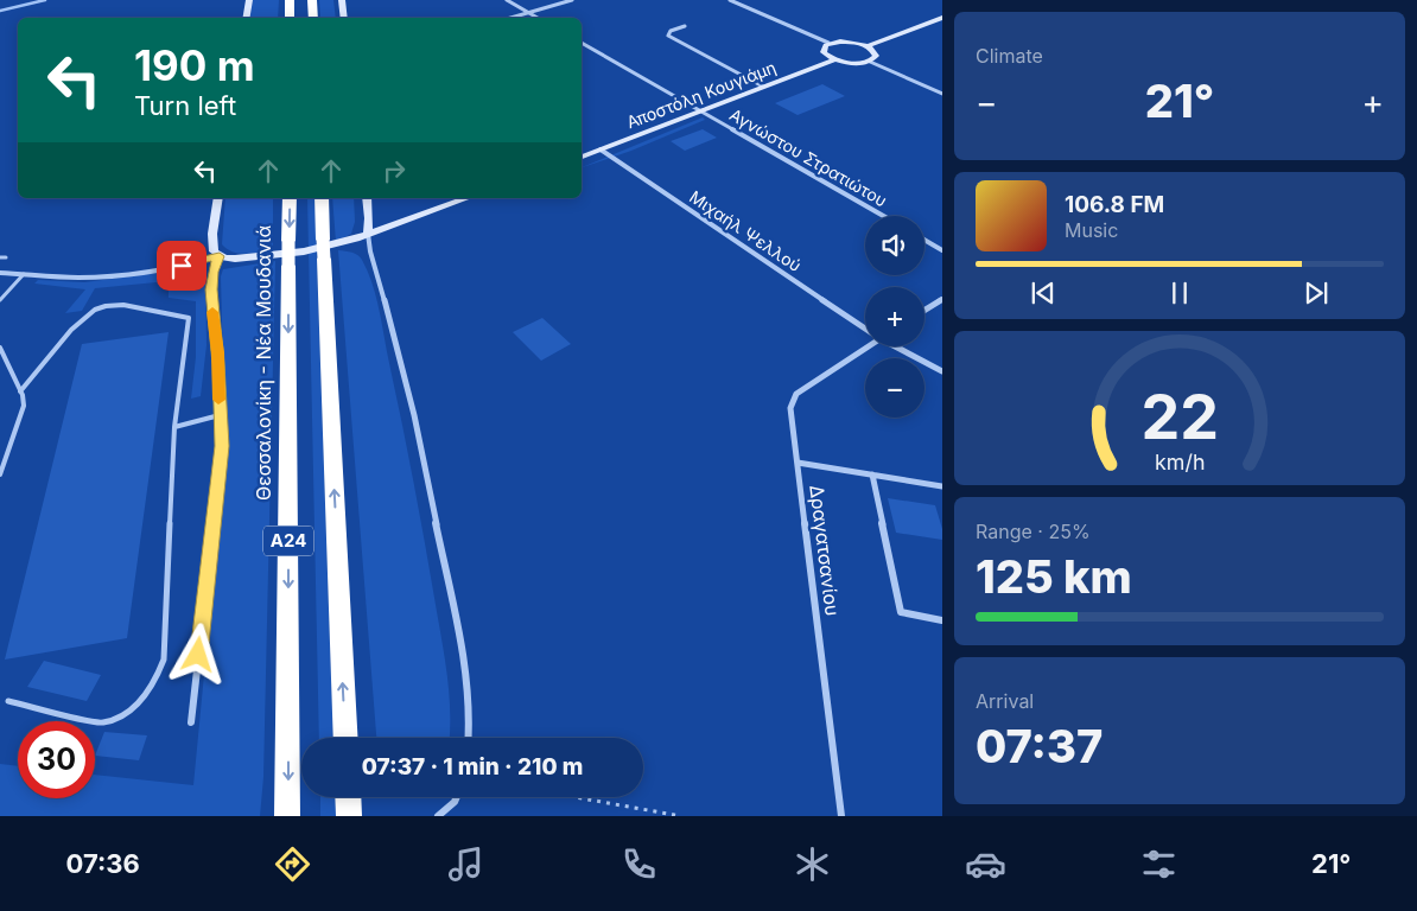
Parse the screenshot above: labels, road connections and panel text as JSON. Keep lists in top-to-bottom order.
{
  "streets": {
    "highway": ["Θεσσαλονίκη - Νέα Μουδανιά", "Α24"],
    "street": [
      "Αποστόλη Κουγιάμη",
      "Αγνώστου Στρατιώτου",
      "Μιχαήλ Ψελλού",
      "Δραγατσανίου"
    ]
  },
  "crossings": [
    ["Αποστόλη Κουγιάμη", "Αγνώστου Στρατιώτου"],
    ["Αποστόλη Κουγιάμη", "Μιχαήλ Ψελλού"]
  ],
  "page": {
    "tile": [
      "Climate",
      ["Range · 25%", "125 km"],
      ["Arrival", "07:37"]
    ],
    "turn": ["190 m", "Turn left"],
    "heat": ["−", "21°", "+"],
    "song": ["106.8 FM", "Music"],
    "map_buttons": ["+", "−"],
    "limit": "30",
    "trip": "07:37 · 1 min · 210 m",
    "tabs": ["07:36", "21°"],
    "gauge": ["22", "km/h"]
  }
}
